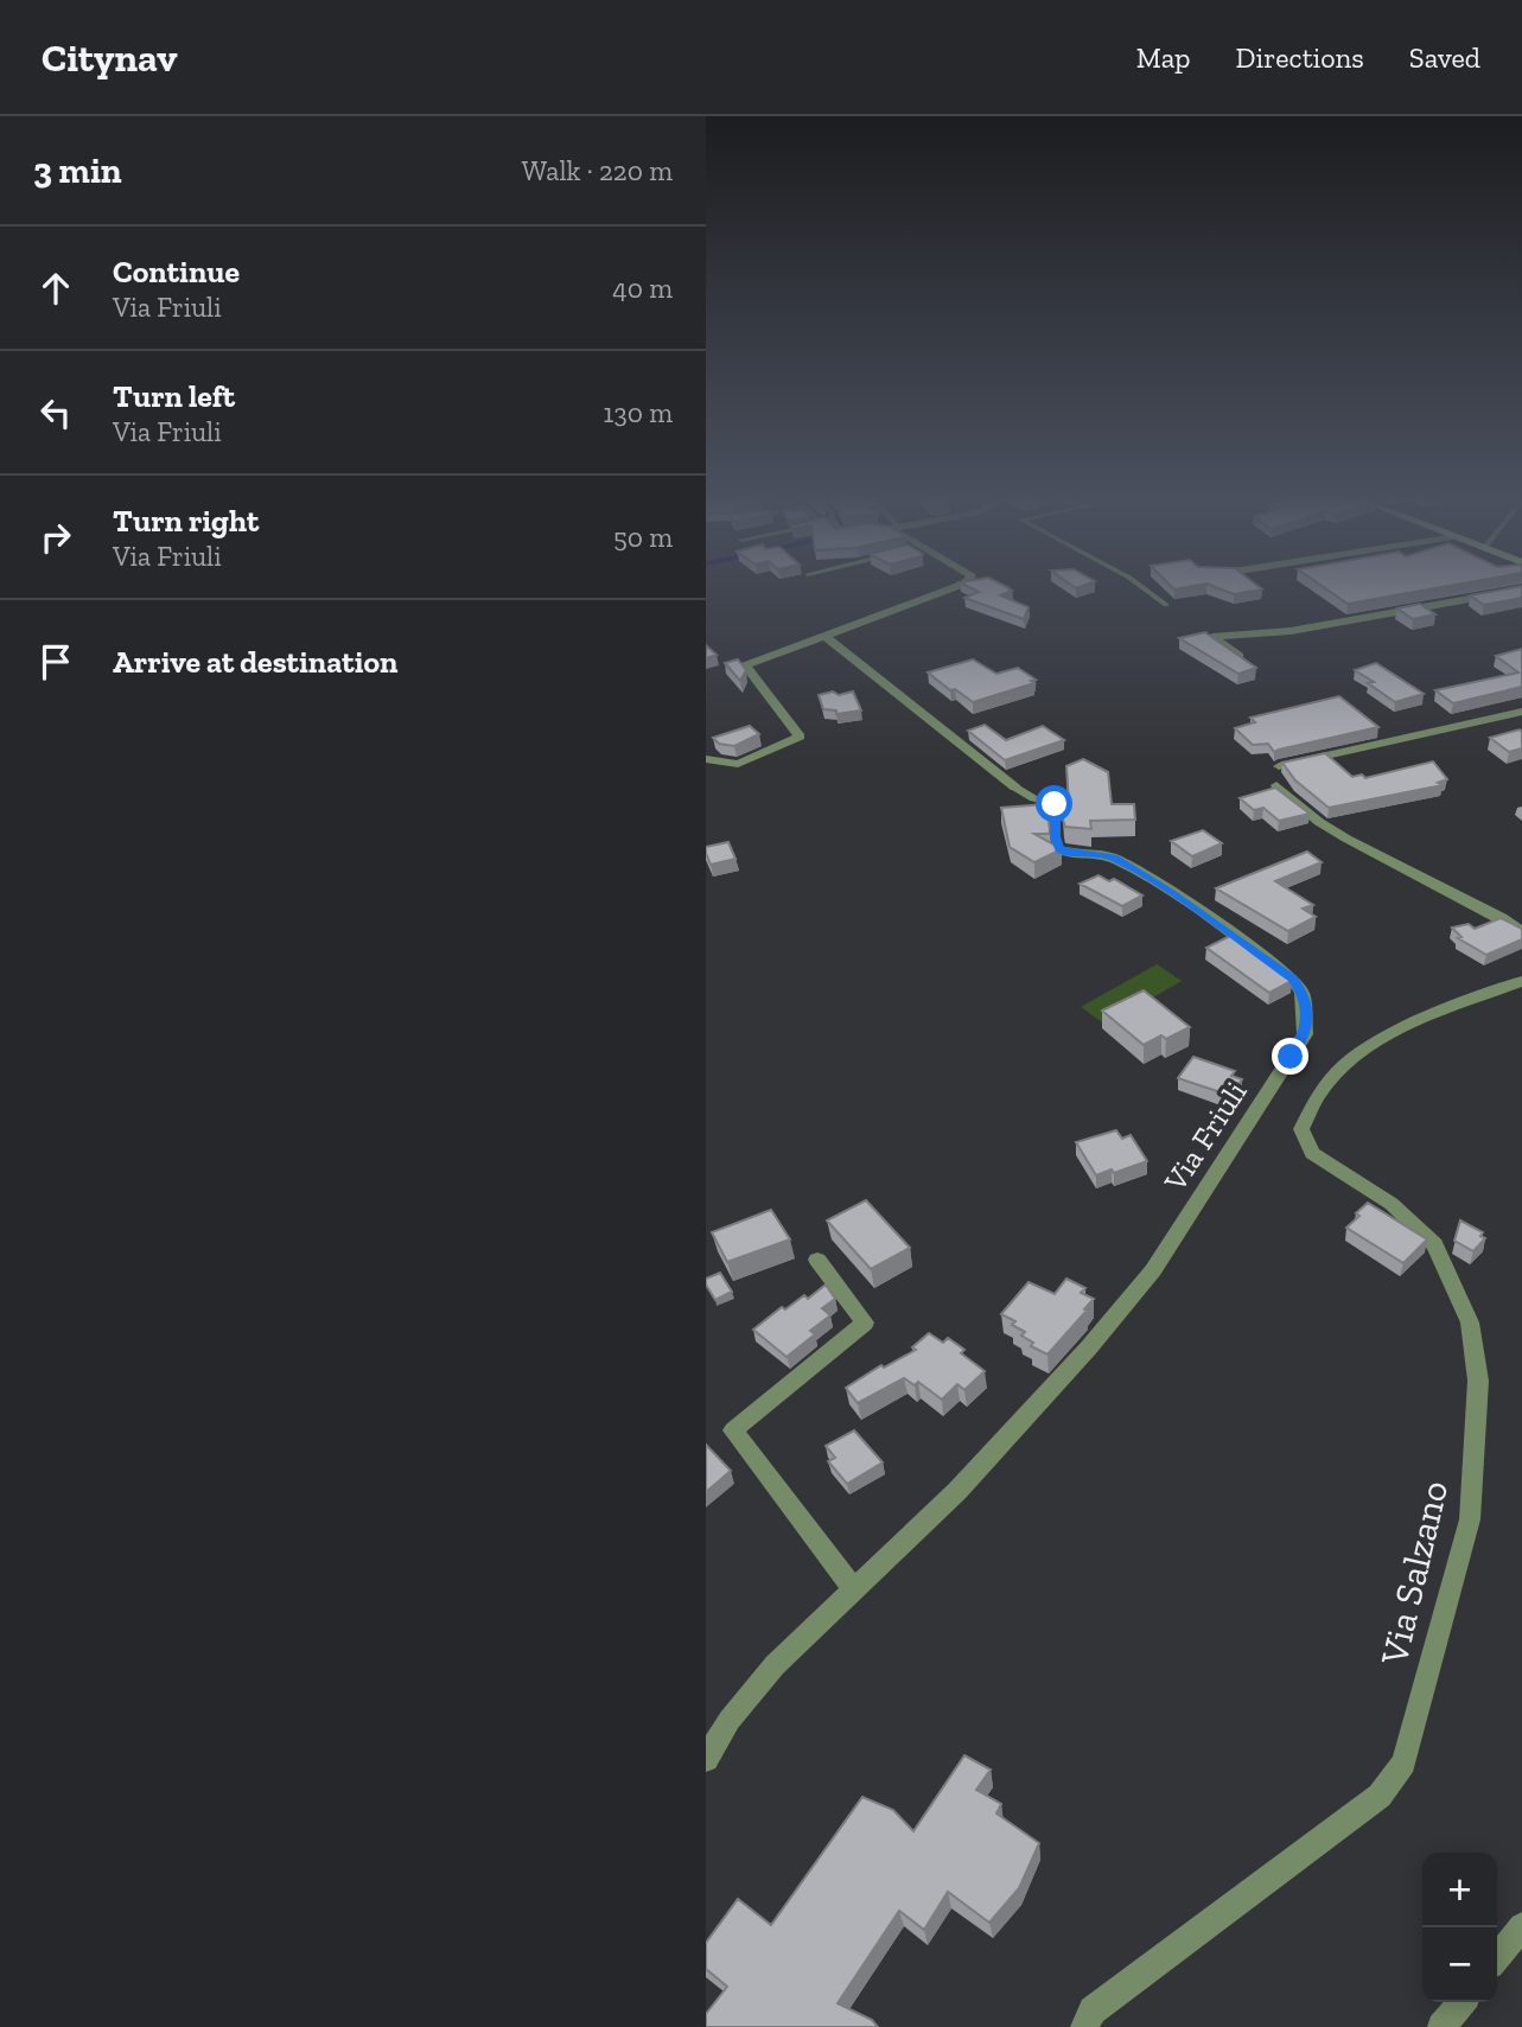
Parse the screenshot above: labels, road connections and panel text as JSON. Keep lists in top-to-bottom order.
{
  "streets": {
    "street": ["Via Friuli", "Via Salzano"]
  },
  "page": {
    "header": "Citynav",
    "nav": ["Map", "Directions", "Saved"],
    "heading": ["3 min", "Walk · 220 m"],
    "list": [
      ["Continue", "Via Friuli", "40 m"],
      ["Turn left", "Via Friuli", "130 m"],
      ["Turn right", "Via Friuli", "50 m"],
      "Arrive at destination"
    ],
    "map_buttons": ["+", "−"]
  }
}
